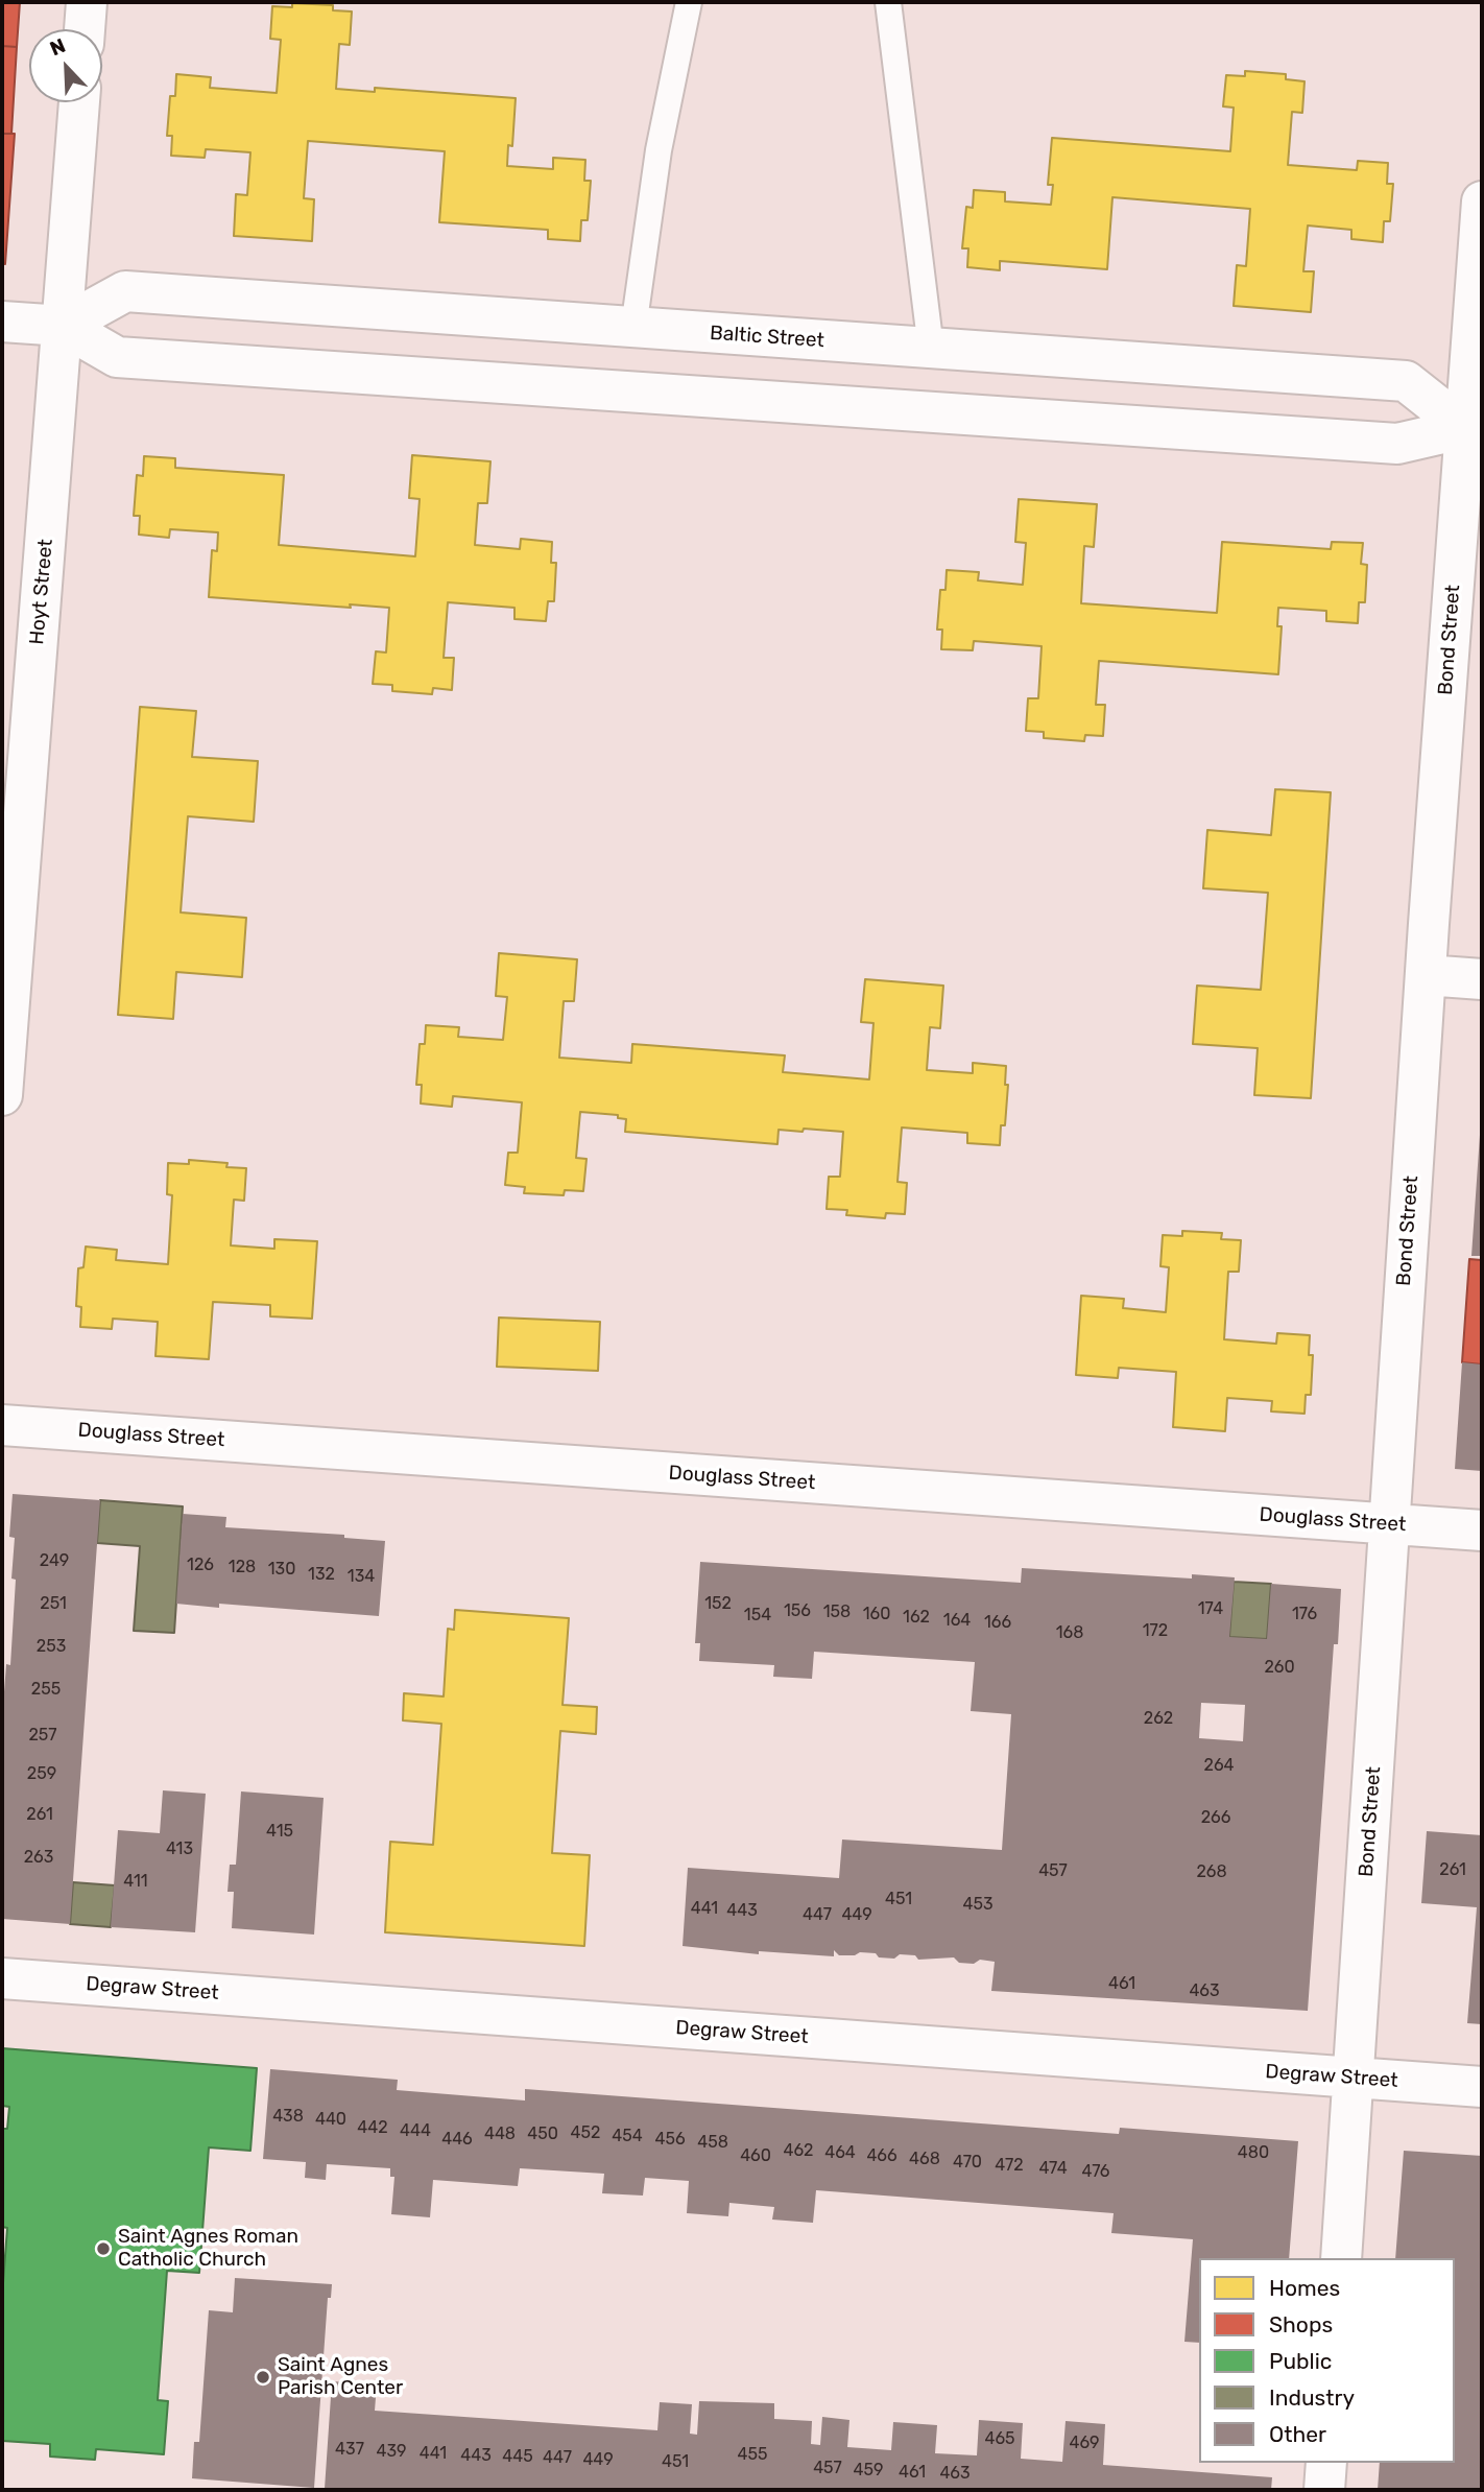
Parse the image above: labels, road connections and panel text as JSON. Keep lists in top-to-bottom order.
{
  "streets": {
    "street": [
      "Baltic Street",
      "Hoyt Street",
      "Bond Street",
      "Douglass Street",
      "Degraw Street"
    ]
  },
  "crossings": [
    ["Baltic Street", "Hoyt Street"],
    ["Baltic Street", "Bond Street"],
    ["Bond Street", "Douglass Street"],
    ["Bond Street", "Degraw Street"]
  ],
  "places": ["Saint Agnes Roman Catholic Church", "Saint Agnes Parish Center"],
  "house_numbers": [
    "249",
    "126",
    "128",
    "130",
    "132",
    "134",
    "251",
    "152",
    "174",
    "156",
    "158",
    "160",
    "176",
    "154",
    "162",
    "164",
    "166",
    "172",
    "168",
    "253",
    "260",
    "255",
    "262",
    "257",
    "264",
    "259",
    "261",
    "266",
    "415",
    "413",
    "263",
    "261",
    "457",
    "268",
    "411",
    "451",
    "453",
    "441",
    "443",
    "447",
    "449",
    "461",
    "463",
    "438",
    "440",
    "442",
    "444",
    "452",
    "448",
    "450",
    "454",
    "446",
    "456",
    "458",
    "462",
    "464",
    "480",
    "460",
    "466",
    "468",
    "470",
    "472",
    "474",
    "476",
    "465",
    "469",
    "437",
    "439",
    "441",
    "455",
    "443",
    "445",
    "447",
    "449",
    "451",
    "457",
    "459",
    "461",
    "463"
  ],
  "legend": [
    "Homes",
    "Shops",
    "Public",
    "Industry",
    "Other"
  ],
  "north": "top left"
}
